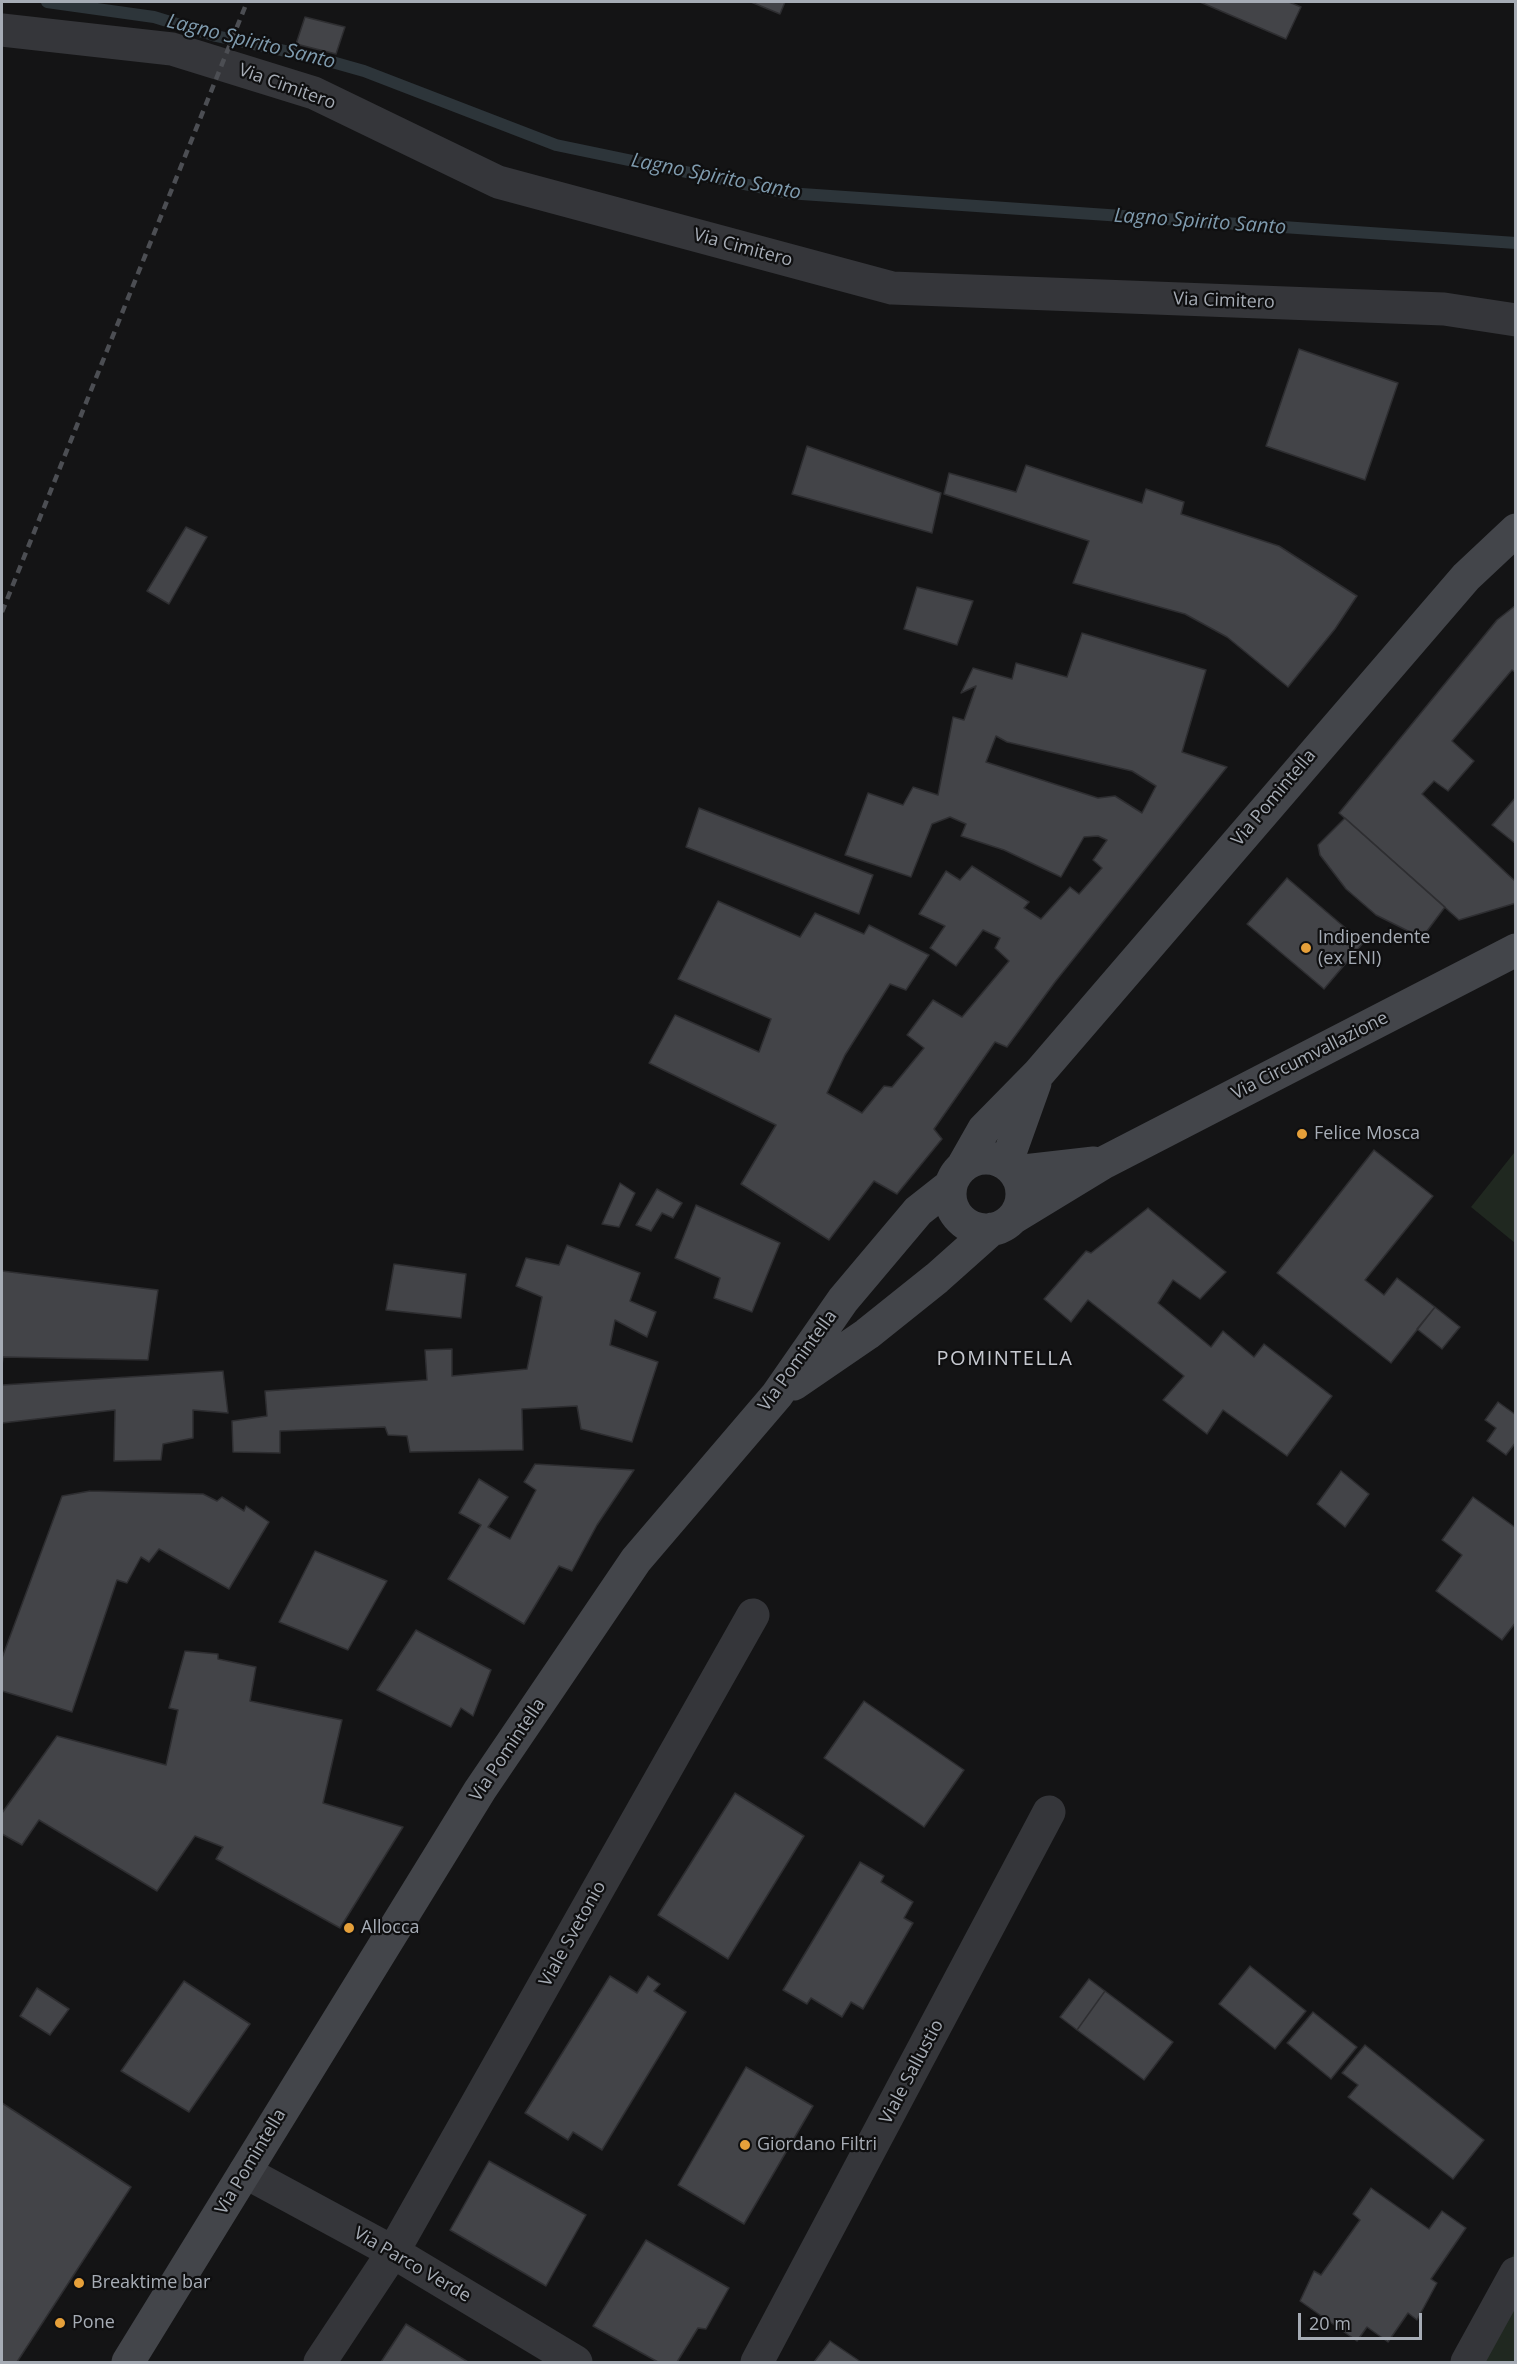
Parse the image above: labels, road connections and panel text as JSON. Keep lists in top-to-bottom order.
{
  "streets": {
    "main road": ["Via Pomintella", "Via Circumvallazione"],
    "street": [
      "Via Cimitero",
      "Viale Svetonio",
      "Viale Sallustio",
      "Via Parco Verde"
    ]
  },
  "crossings": [
    ["Via Pomintella", "Via Circumvallazione"],
    ["Via Pomintella", "Via Parco Verde"],
    ["Viale Svetonio", "Via Parco Verde"]
  ],
  "districts": ["POMINTELLA"],
  "water": ["Lagno Spirito Santo"],
  "places": [
    "Indipendente (ex ENI)",
    "Felice Mosca",
    "Allocca",
    "Giordano Filtri",
    "Breaktime bar",
    "Pone"
  ],
  "scale_bar": "20 m"
}
